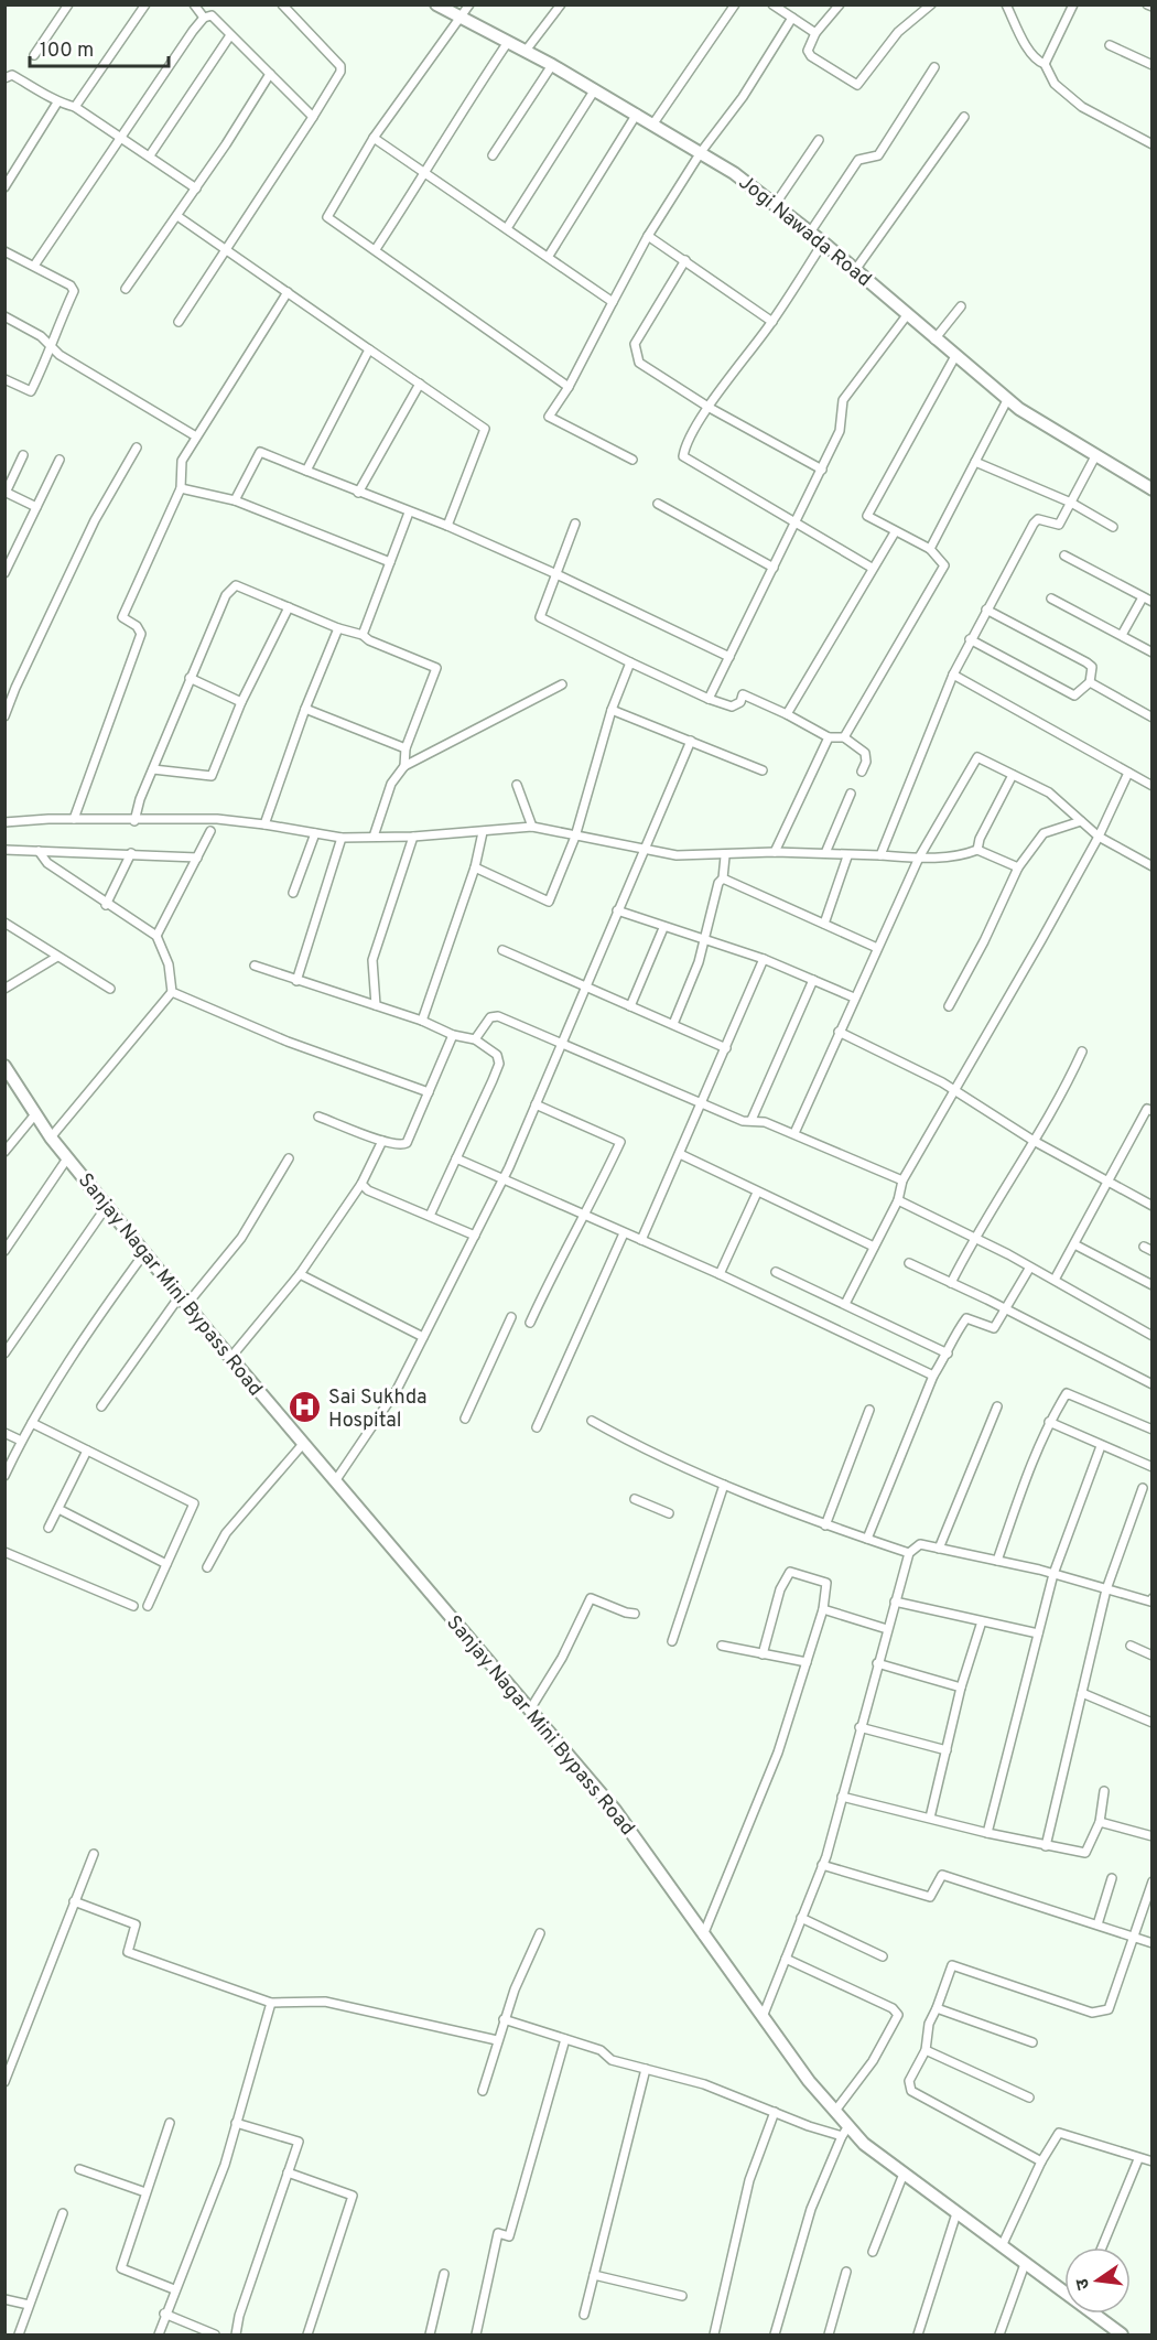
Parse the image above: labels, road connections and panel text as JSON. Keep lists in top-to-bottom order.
{
  "streets": {
    "street": ["Jogi Nawada Road", "Sanjay Nagar Mini Bypass Road"]
  },
  "places": {
    "hospital": ["Sai Sukhda Hospital"]
  },
  "scale_bar": "100 m",
  "north": "left"
}
